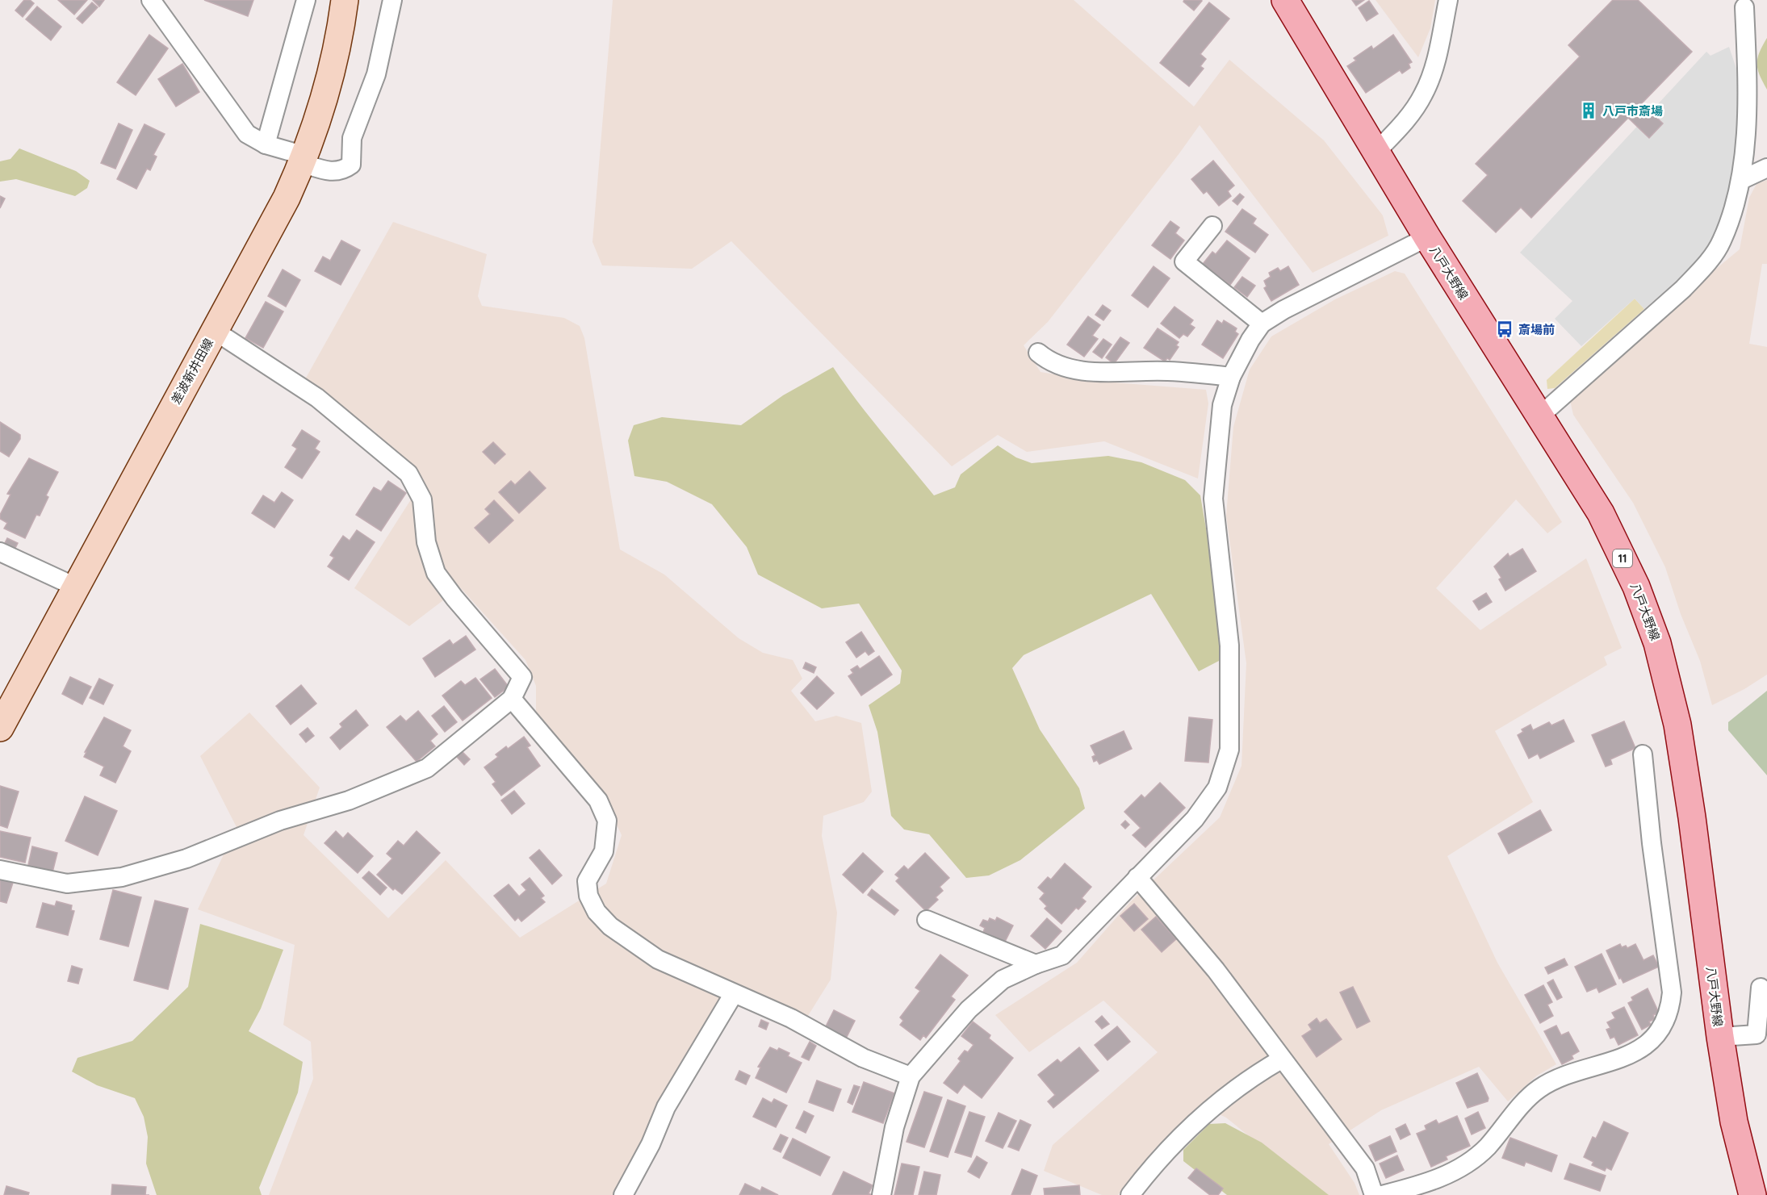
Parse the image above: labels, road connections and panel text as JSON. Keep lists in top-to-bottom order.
{
  "streets": {
    "main road": ["八戸大野線", "差波新井田線", "11"]
  },
  "places": {
    "building": ["八戸市斎場"],
    "bus stop": ["斎場前"]
  }
}
